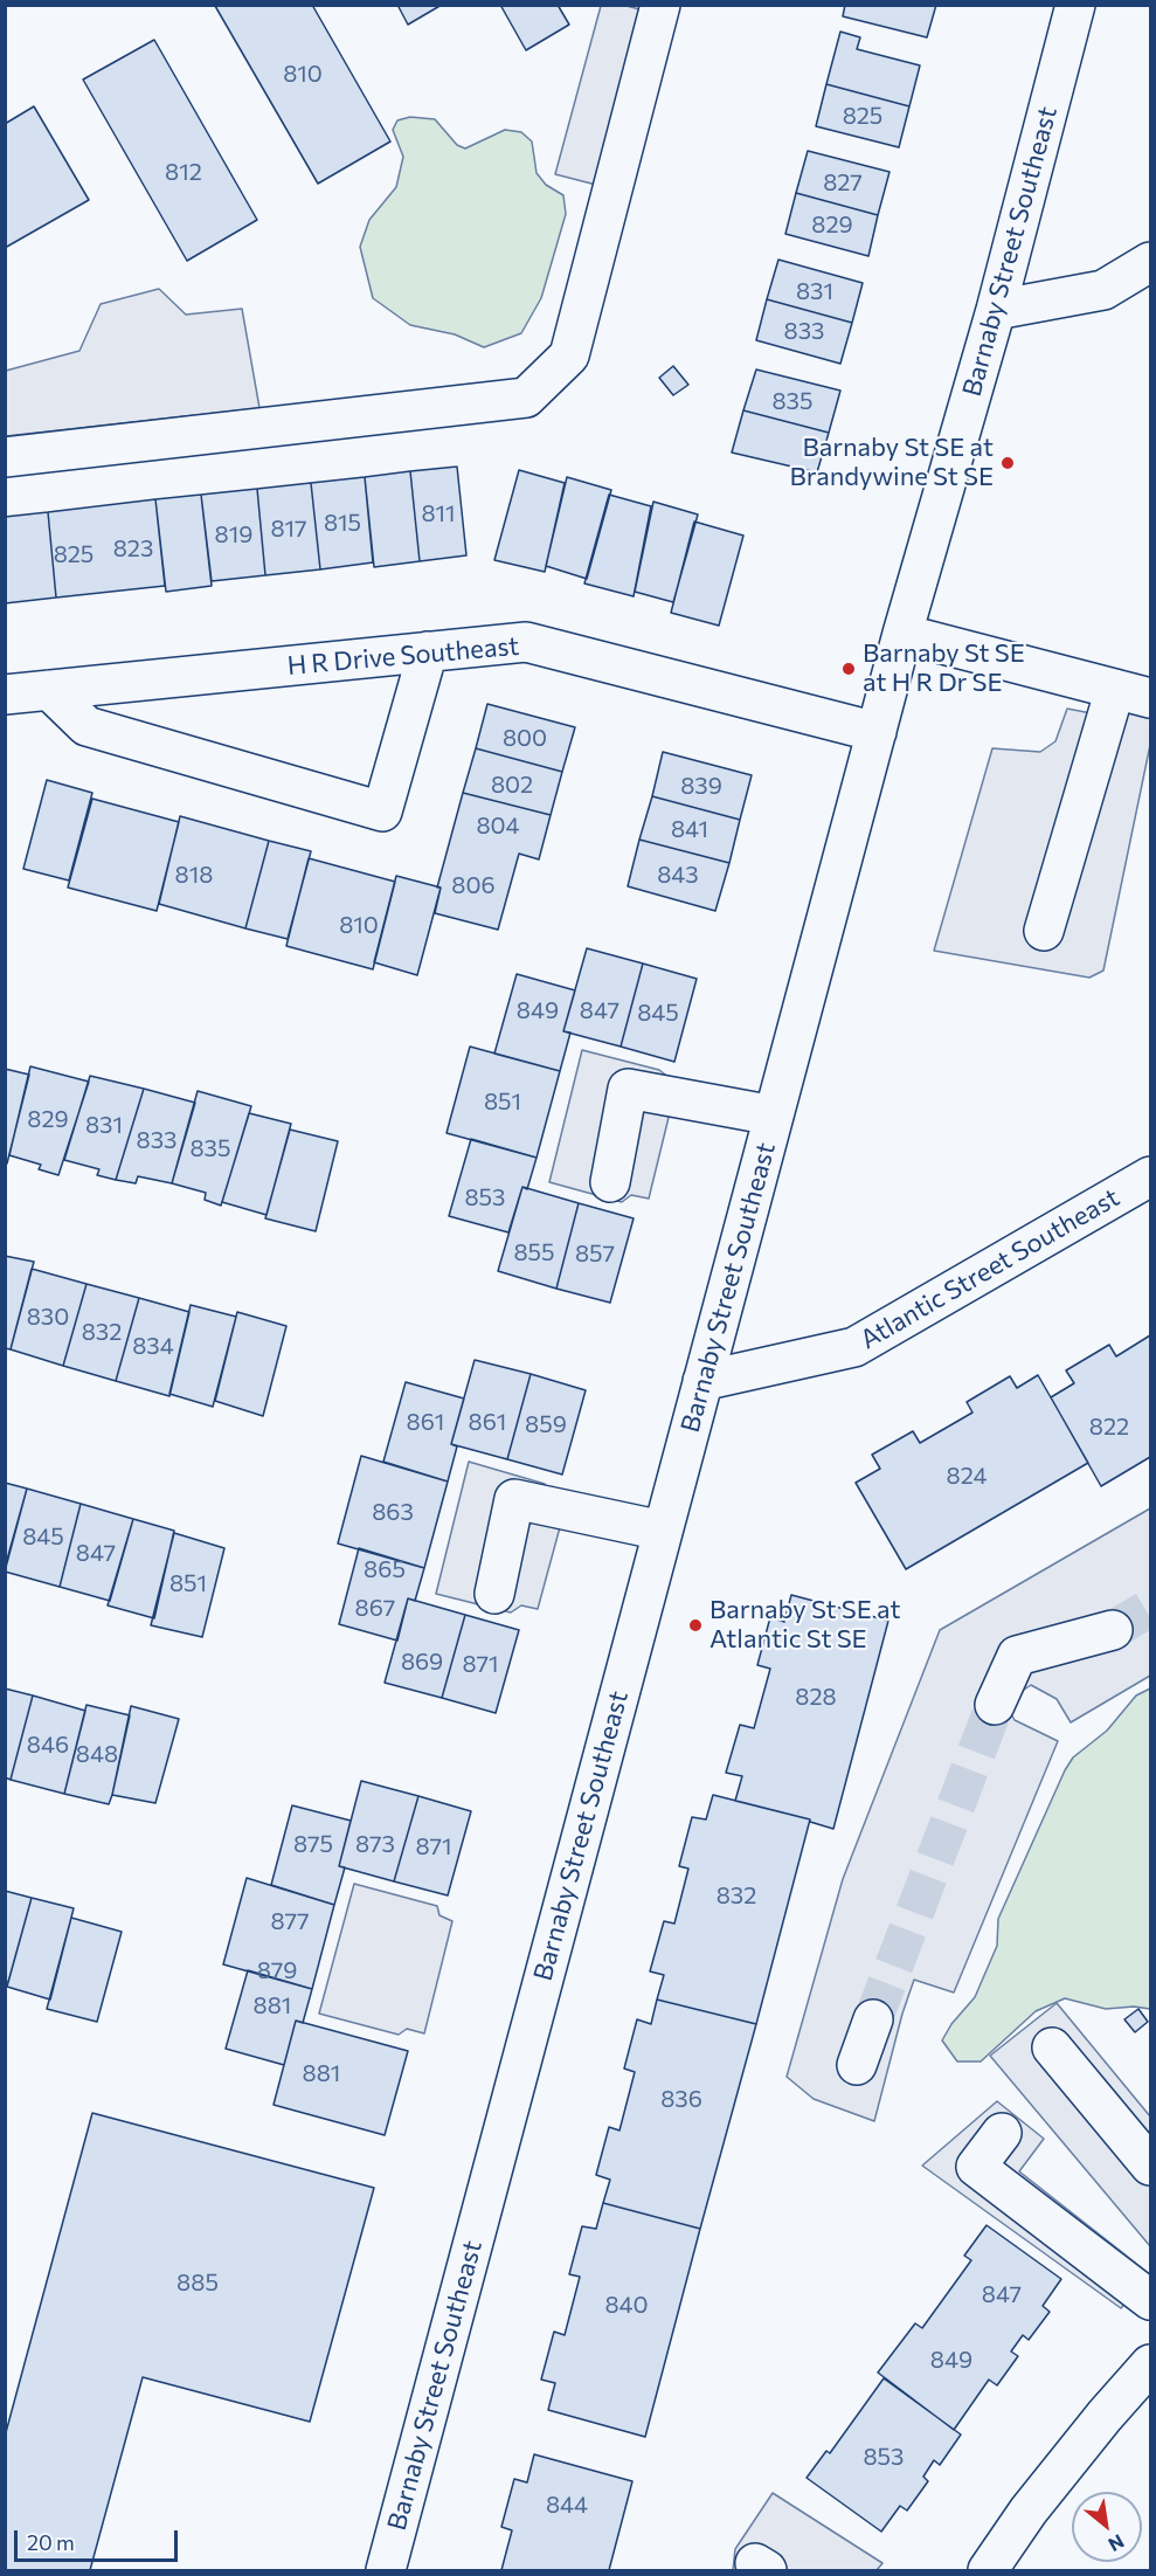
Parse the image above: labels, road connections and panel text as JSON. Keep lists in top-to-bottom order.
{
  "streets": {
    "street": ["Barnaby Street Southeast", "H R Drive Southeast", "Atlantic Street Southeast"]
  },
  "crossings": [
    ["Barnaby Street Southeast", "H R Drive Southeast"],
    ["Barnaby Street Southeast", "Atlantic Street Southeast"]
  ],
  "places": ["Barnaby St SE at Brandywine St SE", "Barnaby St SE at H R Dr SE", "Barnaby St SE at Atlantic St SE"],
  "house_numbers": [
    "810",
    "825",
    "812",
    "827",
    "829",
    "831",
    "833",
    "835",
    "811",
    "815",
    "817",
    "819",
    "823",
    "825",
    "800",
    "802",
    "839",
    "804",
    "841",
    "818",
    "843",
    "806",
    "810",
    "849",
    "847",
    "845",
    "851",
    "829",
    "831",
    "833",
    "835",
    "853",
    "855",
    "857",
    "830",
    "832",
    "834",
    "861",
    "861",
    "859",
    "822",
    "824",
    "863",
    "845",
    "847",
    "865",
    "851",
    "867",
    "869",
    "871",
    "828",
    "846",
    "848",
    "875",
    "873",
    "871",
    "832",
    "877",
    "879",
    "881",
    "881",
    "836",
    "885",
    "847",
    "840",
    "849",
    "853",
    "844"
  ],
  "scale_bar": "20 m",
  "north": "bottom right"
}
